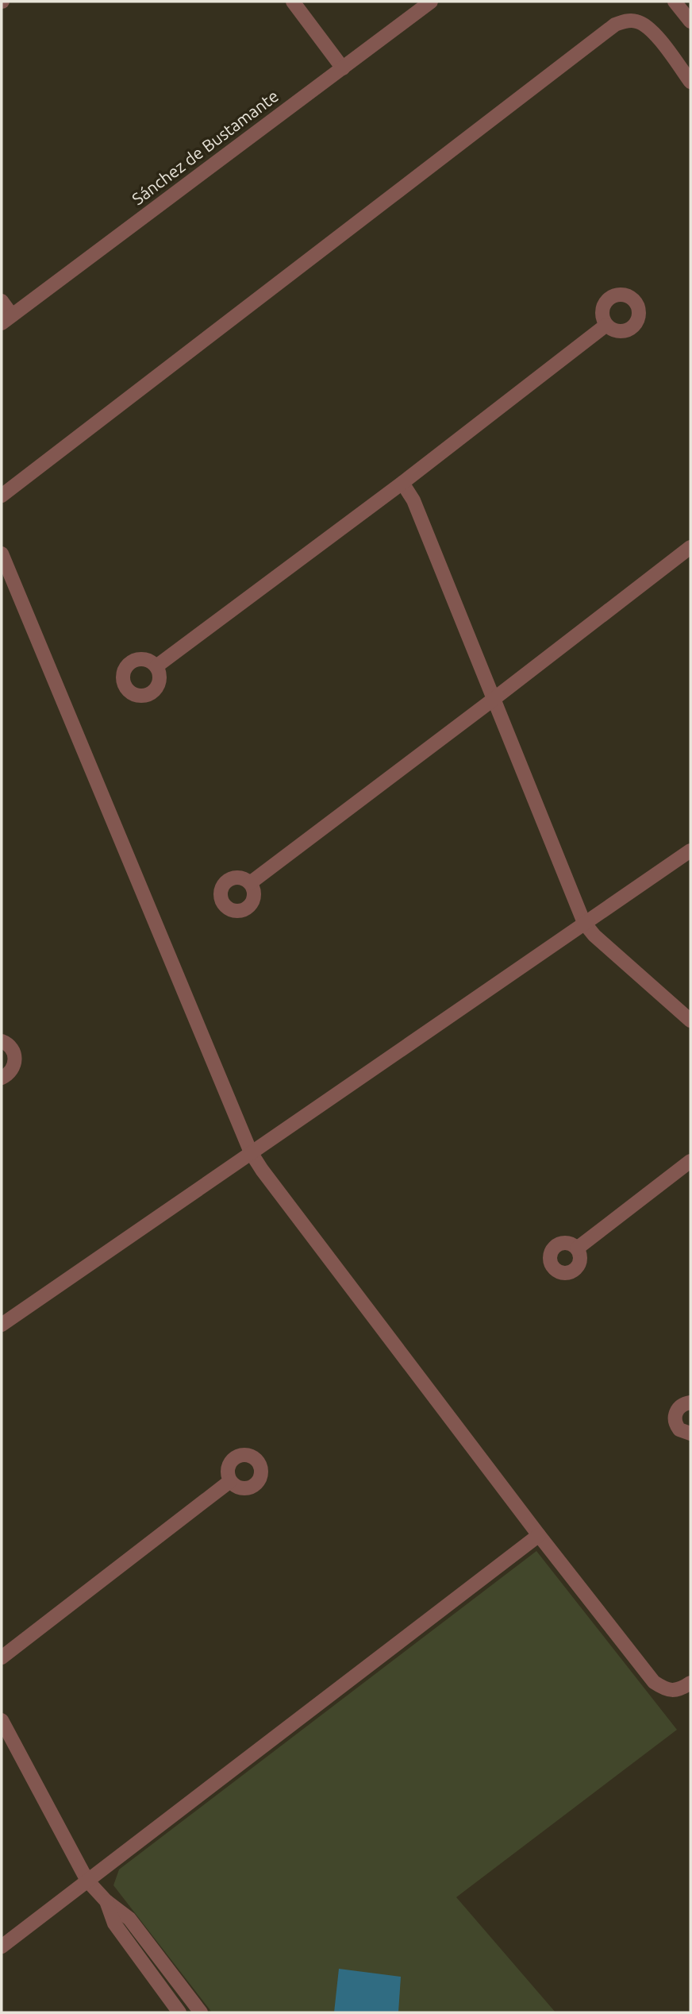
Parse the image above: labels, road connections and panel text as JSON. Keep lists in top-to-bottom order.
{
  "streets": {
    "street": ["Sánchez de Bustamante"]
  }
}
